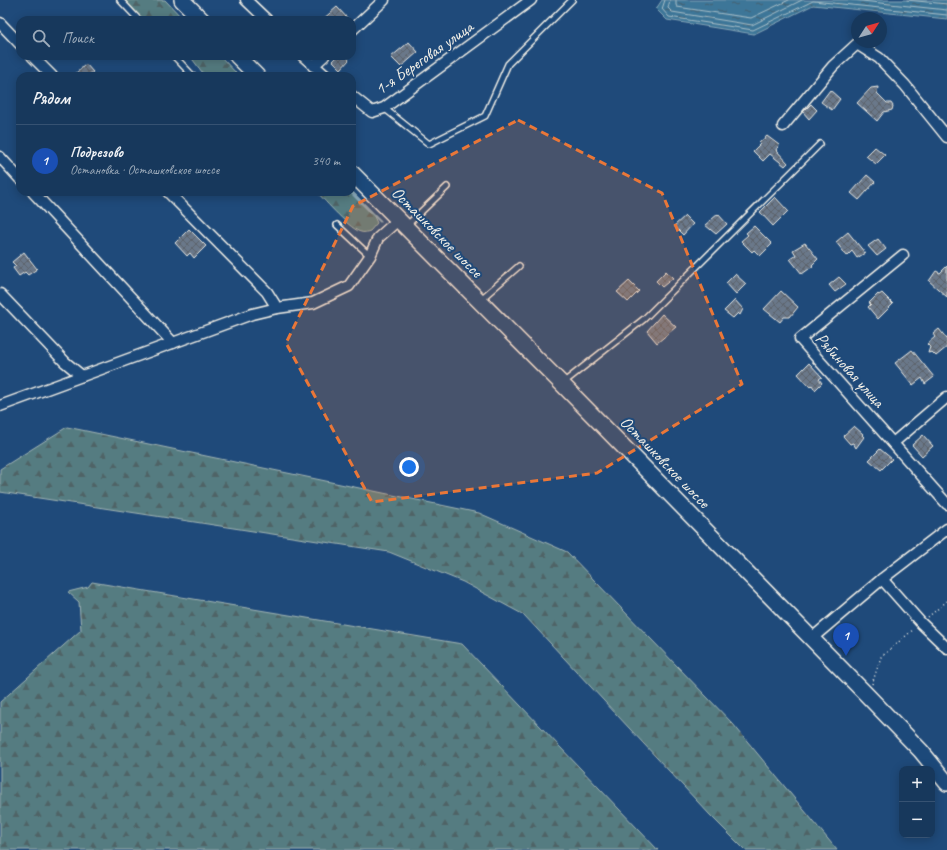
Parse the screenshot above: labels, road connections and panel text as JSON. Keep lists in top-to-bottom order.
{
  "streets": {
    "main road": ["Осташковское шоссе"],
    "street": ["1-я Береговая улица", "Рябиновая улица"]
  },
  "north": "top right",
  "page": {
    "search": "Поиск",
    "heading": "Рядом",
    "list": [
      {
        "mark": "1",
        "name": "Подрезово",
        "note": "Остановка · Осташковское шоссе",
        "value": "340 m"
      }
    ],
    "pins": "1",
    "map_buttons": ["+", "−"]
  }
}
